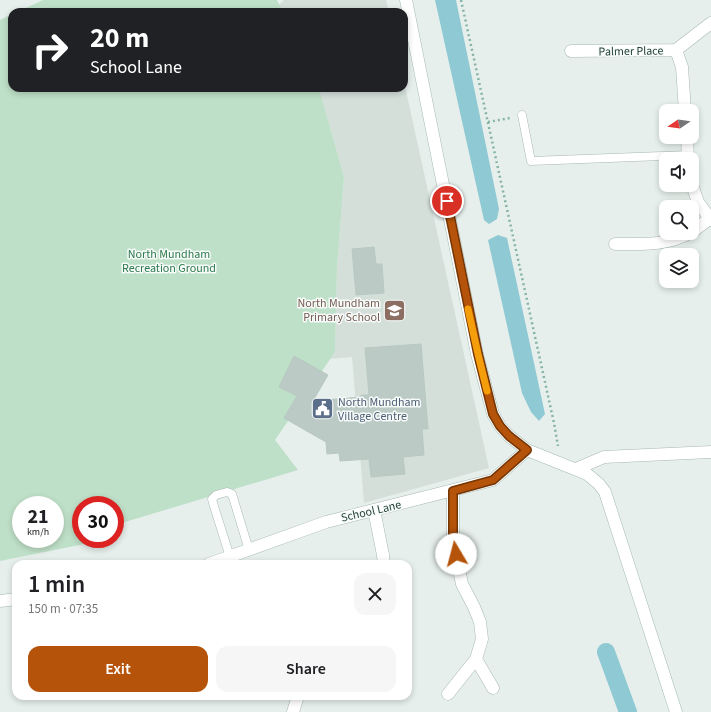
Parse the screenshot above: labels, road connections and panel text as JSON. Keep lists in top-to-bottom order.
{
  "streets": {
    "street": ["Palmer Place", "School Lane"]
  },
  "parks": ["North Mundham Recreation Ground"],
  "places": {
    "school or university": ["North Mundham Primary School"],
    "public building": ["North Mundham Village Centre"]
  },
  "north": "left",
  "page": {
    "turn": ["20 m", "School Lane"],
    "speed": "21 km/h",
    "limit": "30",
    "heading": ["1 min", "150 m · 07:35"],
    "buttons": ["Exit", "Share"]
  }
}
